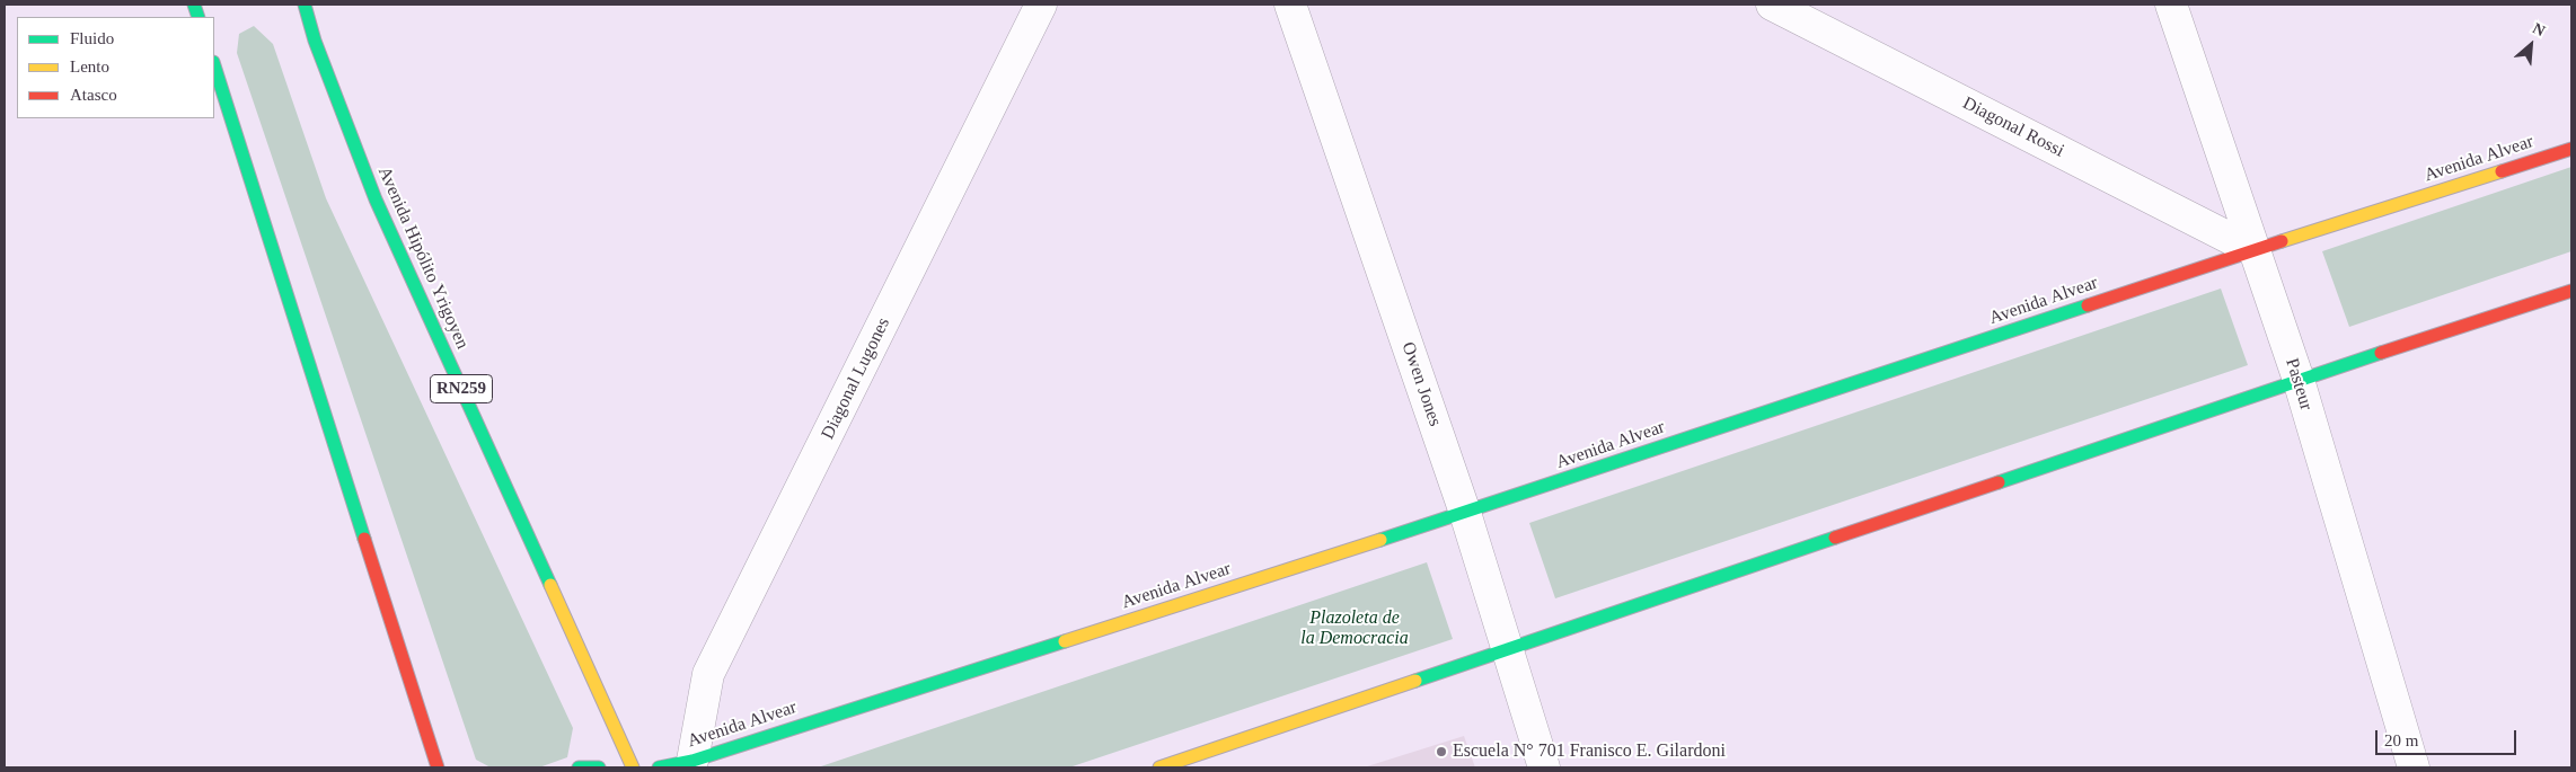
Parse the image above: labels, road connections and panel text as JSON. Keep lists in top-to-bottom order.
{
  "streets": {
    "main road": ["Avenida Alvear", "Avenida Hipólito Yrigoyen", "RN259"],
    "street": [
      "Diagonal Rossi",
      "Diagonal Lugones",
      "Owen Jones",
      "Pasteur"
    ]
  },
  "crossings": [
    ["Diagonal Rossi", "Avenida Alvear"],
    ["Diagonal Rossi", "Pasteur"],
    ["Avenida Alvear", "Diagonal Lugones"],
    ["Avenida Alvear", "Owen Jones"],
    ["Avenida Alvear", "Pasteur"]
  ],
  "parks": ["Plazoleta de la Democracia"],
  "places": ["Escuela N° 701 Franisco E. Gilardoni"],
  "legend": ["Fluido", "Lento", "Atasco"],
  "scale_bar": "20 m",
  "north": "top right"
}
